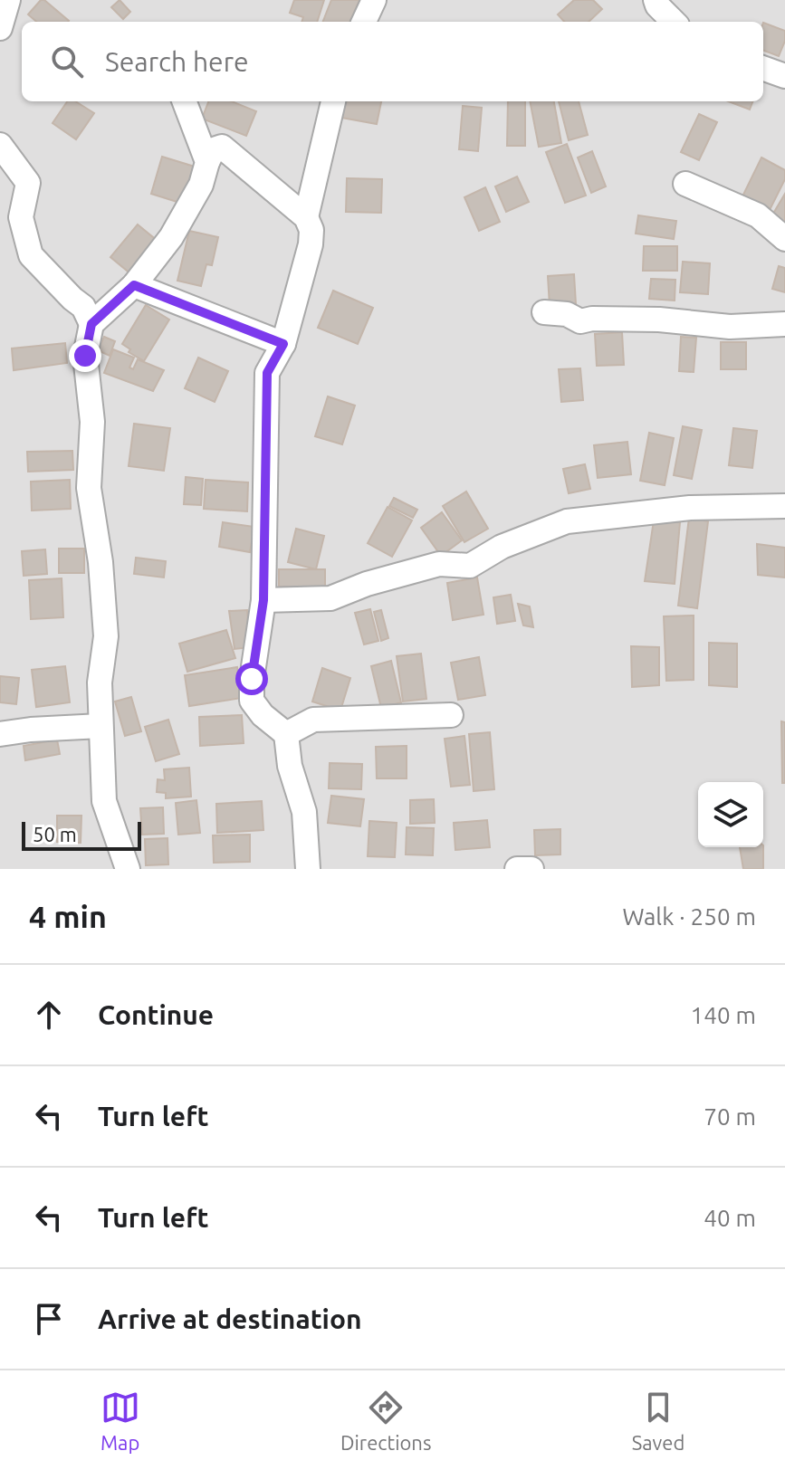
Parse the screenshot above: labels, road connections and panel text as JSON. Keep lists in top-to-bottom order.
{
  "scale_bar": "50 m",
  "page": {
    "search": "Search here",
    "scale": "50 m",
    "heading": ["4 min", "Walk · 250 m"],
    "list": [
      ["Continue", "140 m"],
      ["Turn left", "70 m"],
      ["Turn left", "40 m"],
      "Arrive at destination"
    ],
    "nav": ["Map", "Directions", "Saved"]
  }
}
